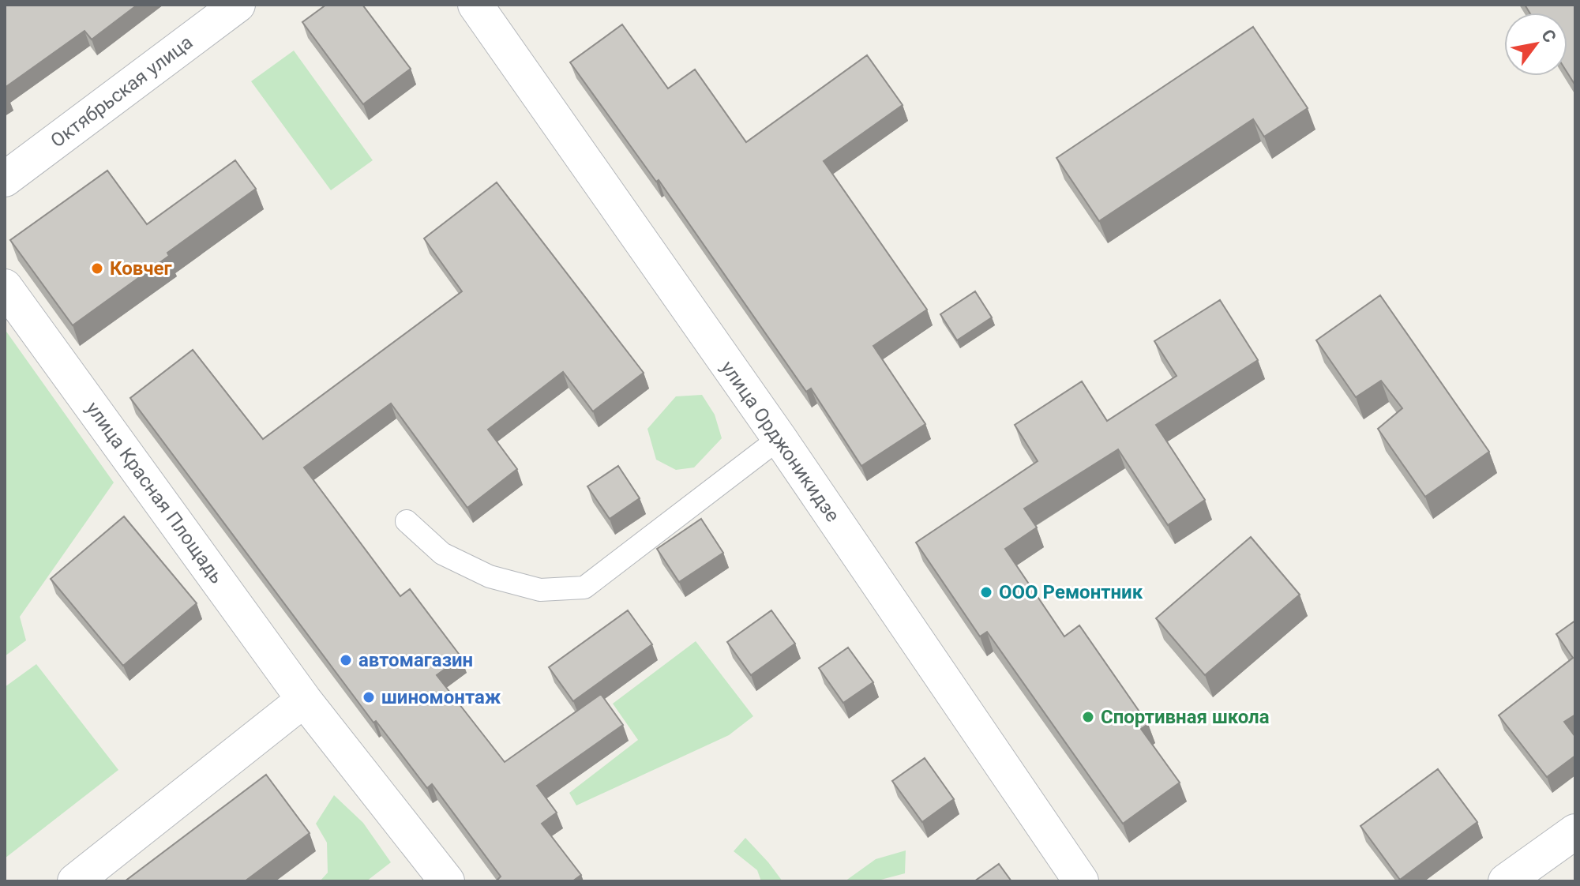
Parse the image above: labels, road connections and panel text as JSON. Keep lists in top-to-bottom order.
{
  "streets": {
    "street": ["Октябрьская улица", "улица Орджоникидзе", "улица Красная Площадь"]
  },
  "places": [
    "Ковчег",
    "ООО Ремонтник",
    "автомагазин",
    "шиномонтаж",
    "Спортивная школа"
  ],
  "north": "top right"
}
